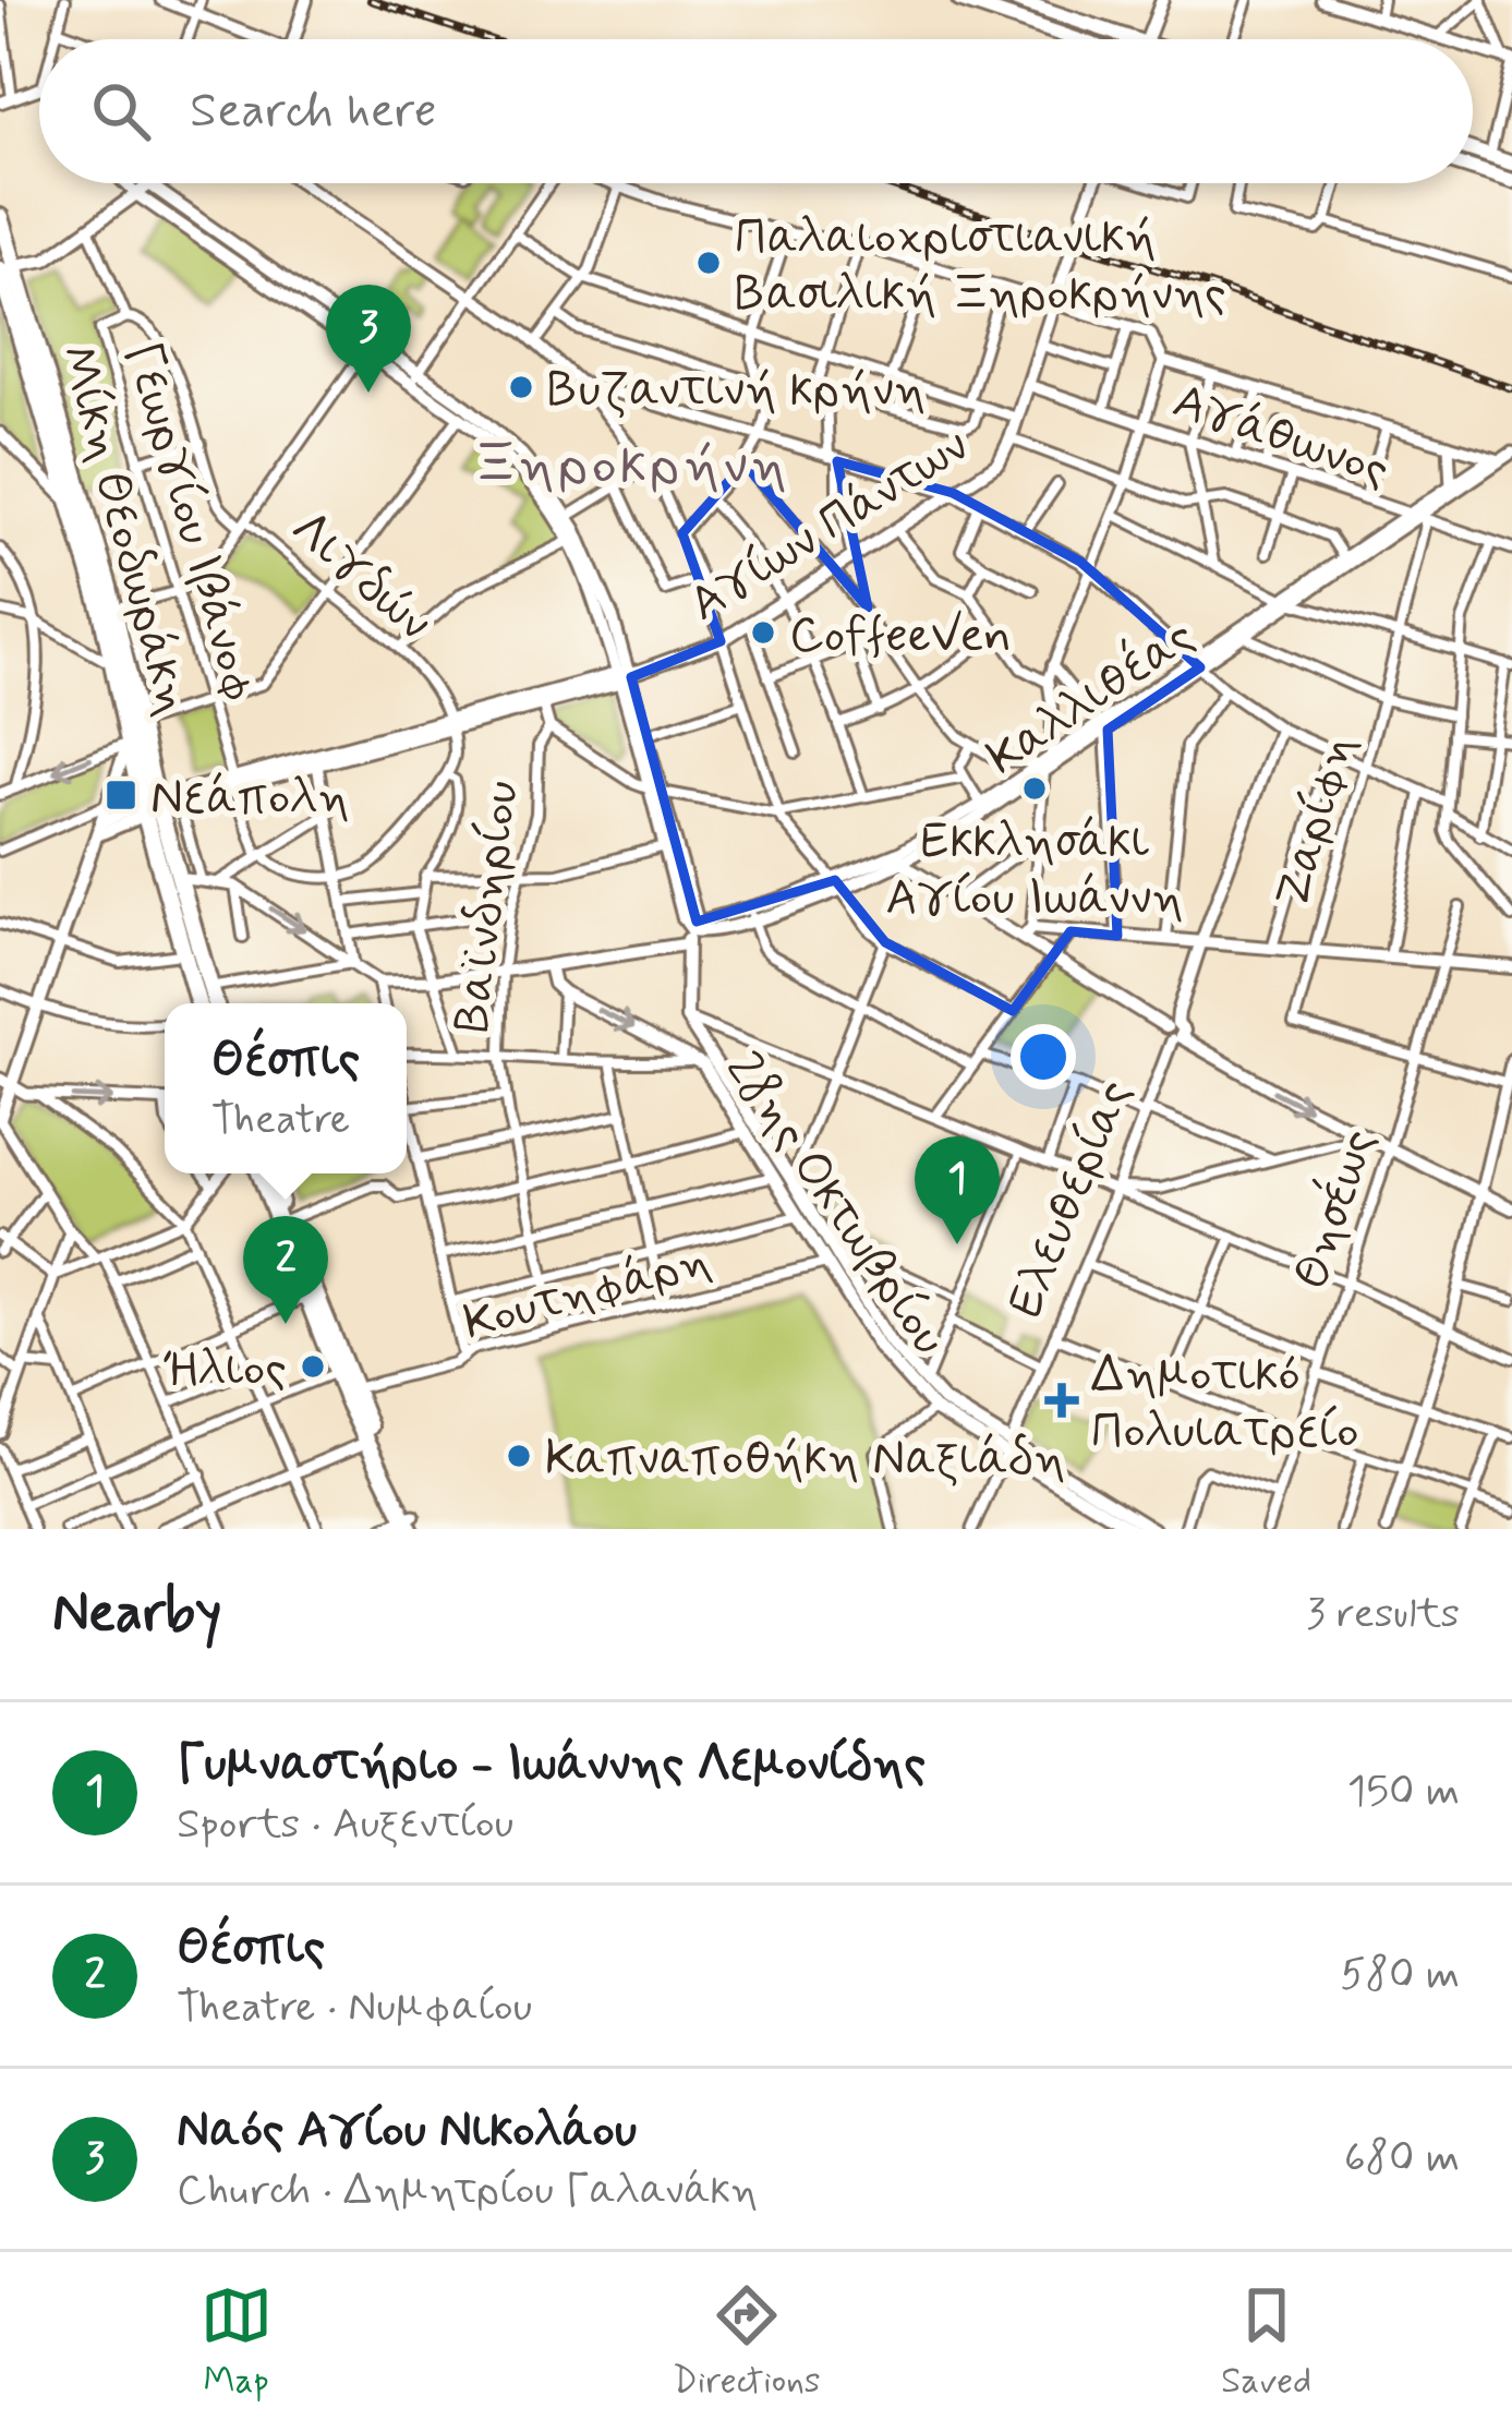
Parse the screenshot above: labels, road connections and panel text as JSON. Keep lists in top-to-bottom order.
{
  "streets": {
    "highway": ["Μίκη Θεοδωράκη"],
    "main road": [
      "Αγίων Πάντων",
      "Καλλιθέας",
      "Ελευθερίας",
      "28ης Οκτωβρίου"
    ],
    "street": [
      "Αγάθωνος",
      "Γεωργίου Ιβάνοφ",
      "Λιγδών",
      "Ζαρίφη",
      "Βαϊνδηρίου",
      "Θησέως",
      "Κουτηφάρη"
    ]
  },
  "crossings": [
    ["Αγάθωνος", "Αγίων Πάντων"],
    ["Αγάθωνος", "Καλλιθέας"],
    ["Αγάθωνος", "Ζαρίφη"],
    ["Γεωργίου Ιβάνοφ", "Αγίων Πάντων"],
    ["Αγίων Πάντων", "Μίκη Θεοδωράκη"],
    ["Αγίων Πάντων", "Λιγδών"],
    ["Καλλιθέας", "Ζαρίφη"],
    ["Ζαρίφη", "Θησέως"],
    ["Βαϊνδηρίου", "Κουτηφάρη"],
    ["Ελευθερίας", "28ης Οκτωβρίου"],
    ["28ης Οκτωβρίου", "Κουτηφάρη"]
  ],
  "districts": ["Ξηροκρήνη"],
  "places": {
    "other": [
      "Παλαιοχριστιανική Βασιλική Ξηροκρήνης",
      "Βυζαντινή κρήνη",
      "CoffeeVen",
      "Εκκλησάκι Αγίου Ιωάννη",
      "Ήλιος",
      "Καπναποθήκη Ναξιάδη"
    ],
    "transit": ["Νεάπολη"],
    "health": ["Δημοτικό Πολυιατρείο"]
  },
  "page": {
    "search": "Search here",
    "pins": ["3", "1", "2"],
    "popup": ["Θέσπις", "Theatre"],
    "heading": ["Nearby", "3 results"],
    "list": [
      {
        "mark": "1",
        "name": "Γυμναστήριο - Ιωάννης Λεμονίδης",
        "note": "Sports · Αυξεντίου",
        "value": "150 m"
      },
      {
        "mark": "2",
        "name": "Θέσπις",
        "note": "Theatre · Νυμφαίου",
        "value": "580 m"
      },
      {
        "mark": "3",
        "name": "Ναός Αγίου Νικολάου",
        "note": "Church · Δημητρίου Γαλανάκη",
        "value": "680 m"
      }
    ],
    "nav": ["Map", "Directions", "Saved"]
  }
}
